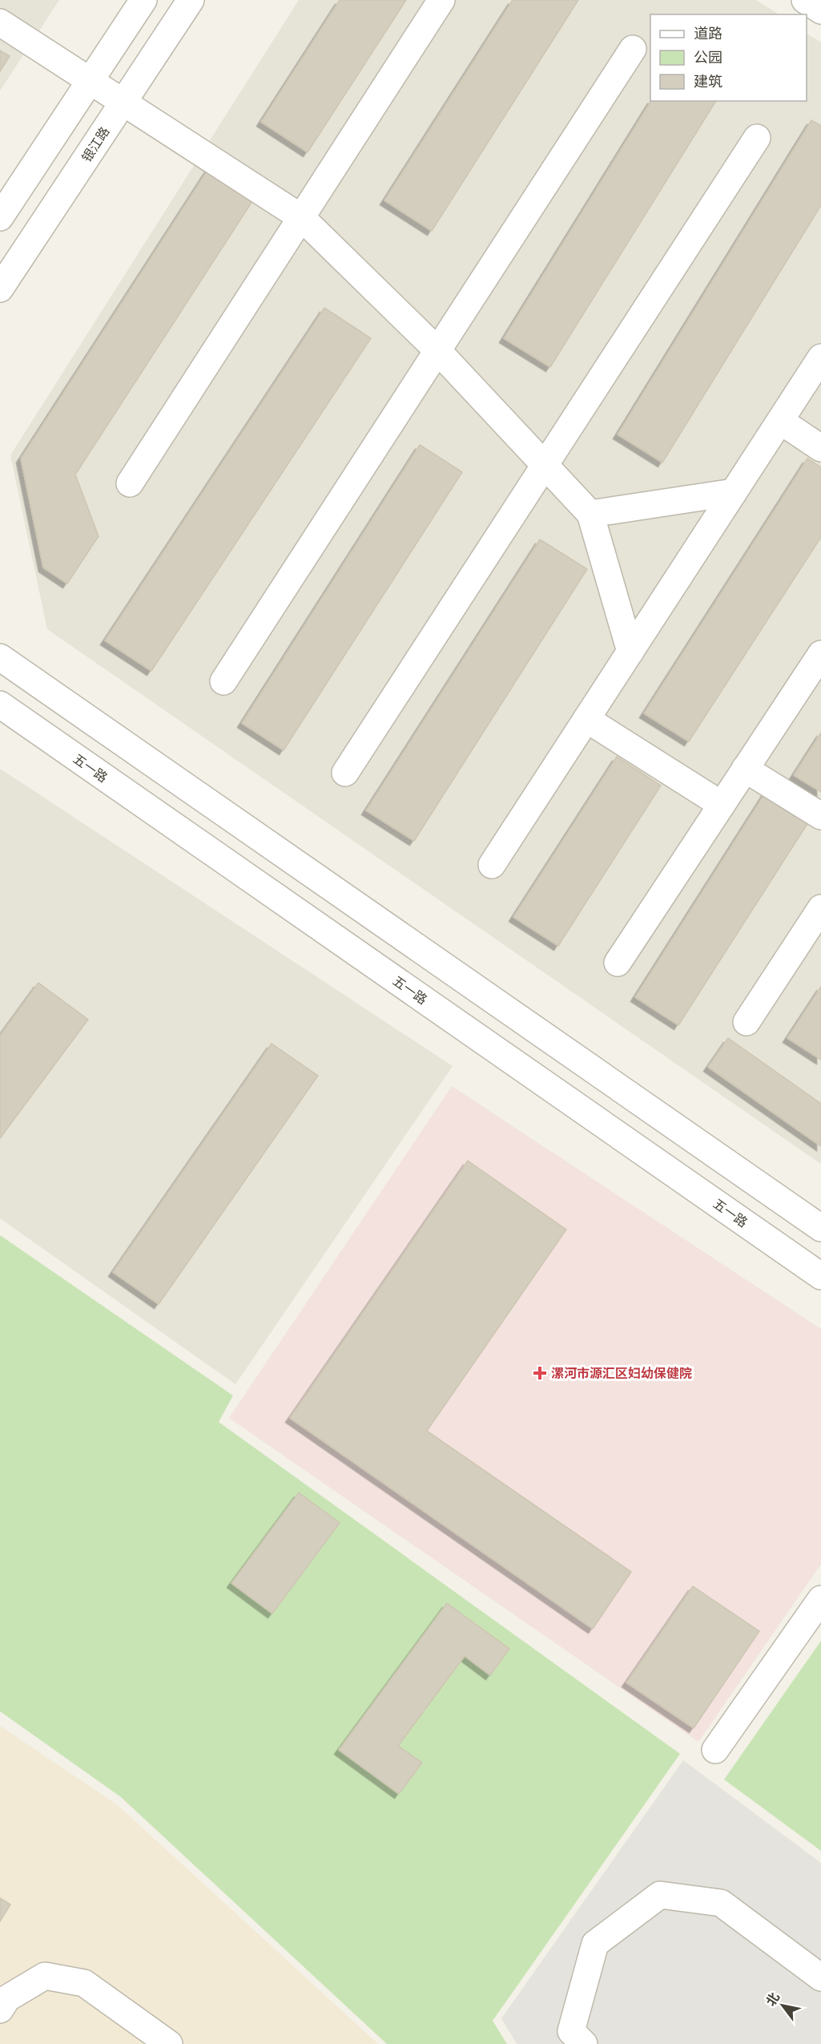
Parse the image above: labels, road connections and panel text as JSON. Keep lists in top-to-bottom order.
{
  "streets": {
    "street": ["银江路", "五一路"]
  },
  "places": {
    "health": ["漯河市源汇区妇幼保健院"]
  },
  "legend": ["道路", "公园", "建筑"],
  "north": "top left"
}
